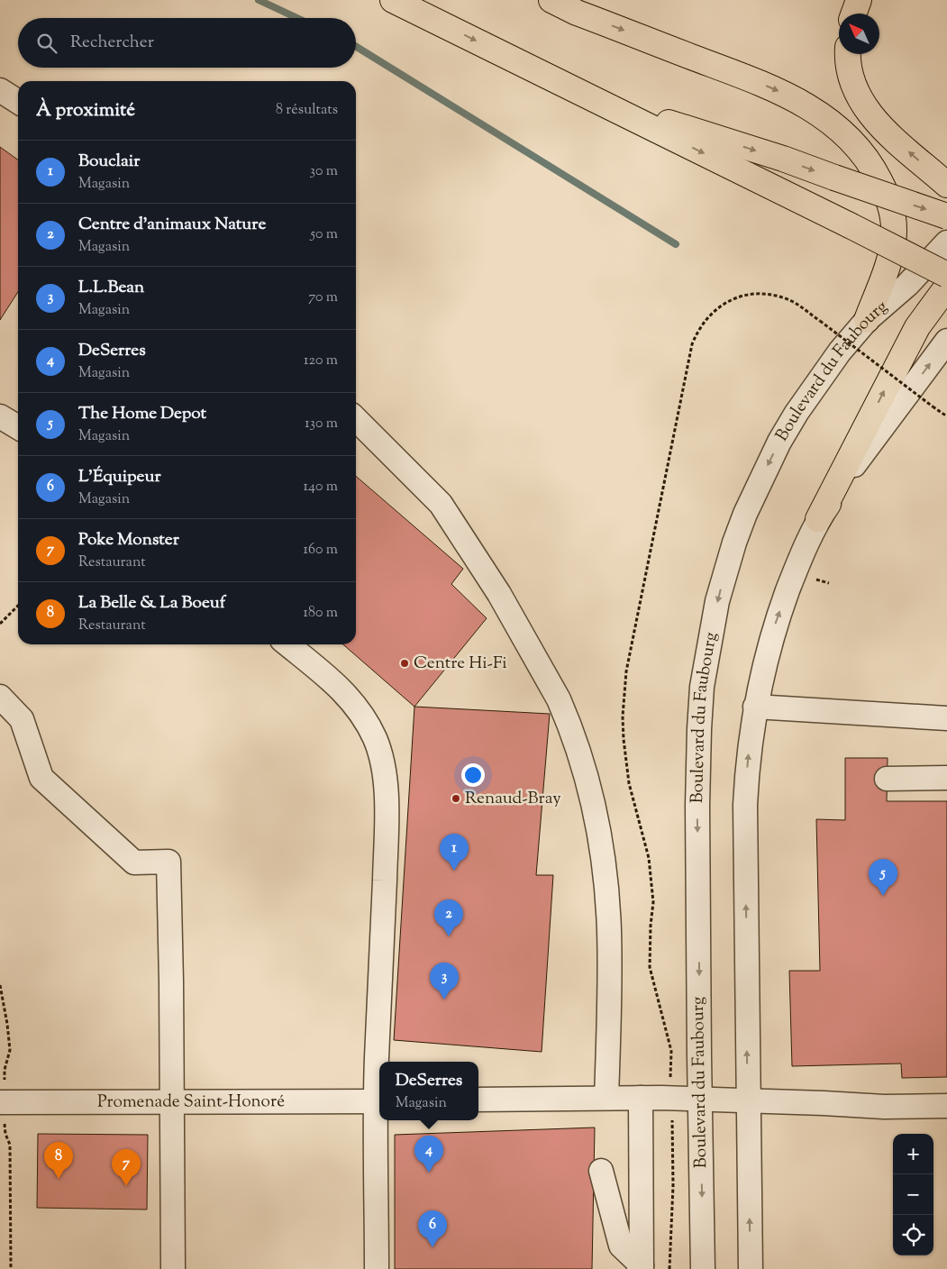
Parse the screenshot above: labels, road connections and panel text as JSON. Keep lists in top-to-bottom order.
{
  "streets": {
    "street": ["Boulevard du Faubourg", "Promenade Saint-Honoré"]
  },
  "places": ["Centre Hi-Fi", "Renaud-Bray"],
  "north": "top left",
  "page": {
    "search": "Rechercher",
    "heading": ["À proximité", "8 résultats"],
    "list": [
      {
        "mark": "1",
        "name": "Bouclair",
        "note": "Magasin",
        "value": "30 m"
      },
      {
        "mark": "2",
        "name": "Centre d’animaux Nature",
        "note": "Magasin",
        "value": "50 m"
      },
      {
        "mark": "3",
        "name": "L.L.Bean",
        "note": "Magasin",
        "value": "70 m"
      },
      {
        "mark": "4",
        "name": "DeSerres",
        "note": "Magasin",
        "value": "120 m"
      },
      {
        "mark": "5",
        "name": "The Home Depot",
        "note": "Magasin",
        "value": "130 m"
      },
      {
        "mark": "6",
        "name": "L'Équipeur",
        "note": "Magasin",
        "value": "140 m"
      },
      {
        "mark": "7",
        "name": "Poke Monster",
        "note": "Restaurant",
        "value": "160 m"
      },
      {
        "mark": "8",
        "name": "La Belle & La Boeuf",
        "note": "Restaurant",
        "value": "180 m"
      }
    ],
    "pins": [
      "1",
      "5",
      "2",
      "3",
      "4",
      "8",
      "7",
      "6"
    ],
    "popup": ["DeSerres", "Magasin"],
    "map_buttons": ["+", "−"]
  }
}
